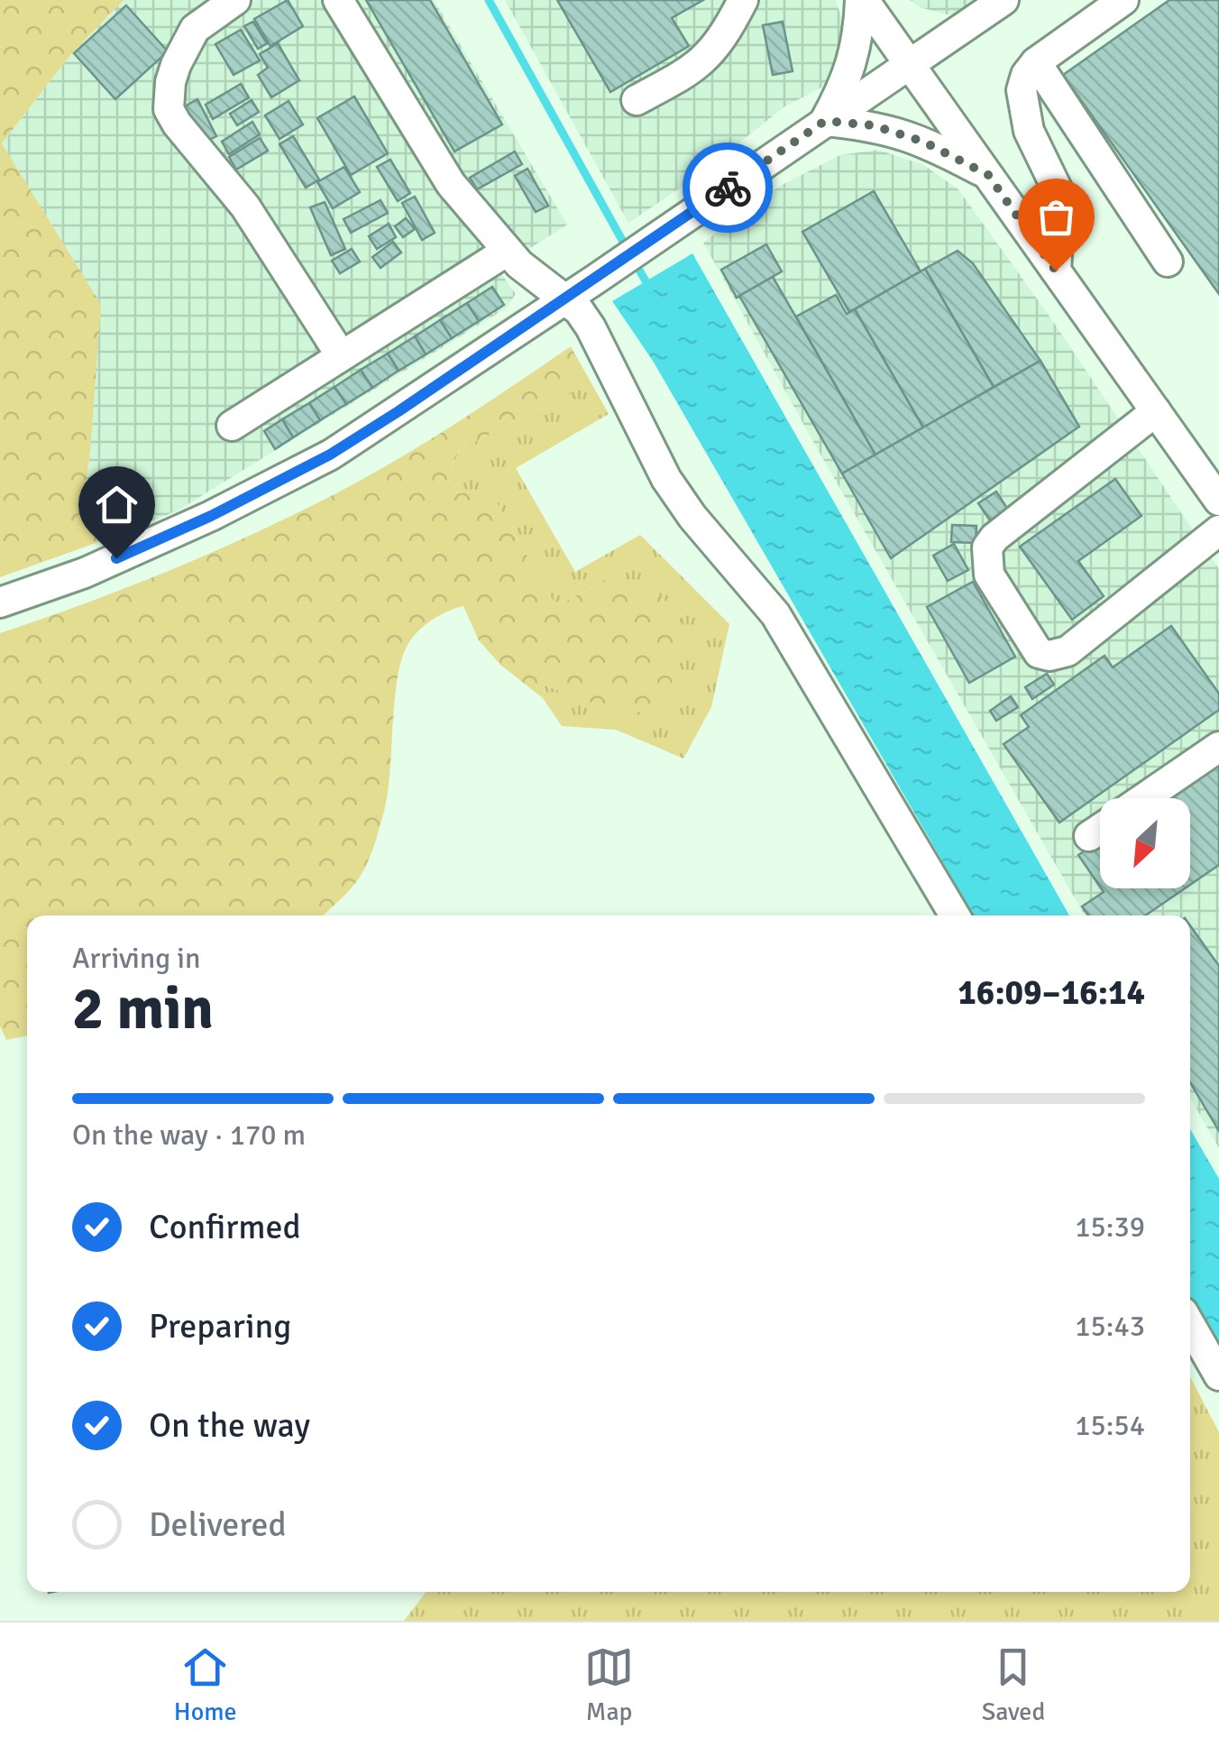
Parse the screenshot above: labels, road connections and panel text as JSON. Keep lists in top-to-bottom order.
{
  "north": "bottom left",
  "page": {
    "heading": ["2 min", "Arriving in", "16:09–16:14"],
    "bar": "On the way · 170 m",
    "list": [
      ["Confirmed", "15:39"],
      ["Preparing", "15:43"],
      ["On the way", "15:54"],
      "Delivered"
    ],
    "tabs": ["Home", "Map", "Saved"]
  }
}
